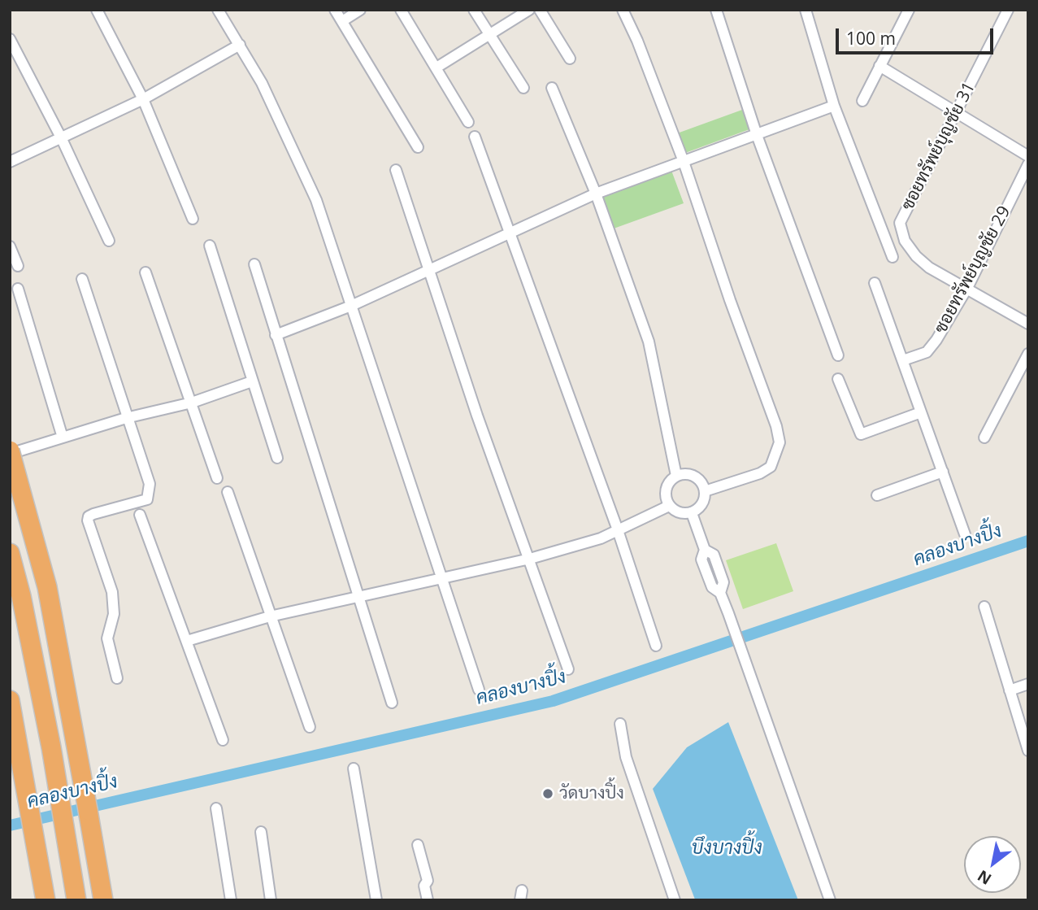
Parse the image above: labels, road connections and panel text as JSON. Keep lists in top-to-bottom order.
{
  "streets": {
    "street": ["ซอยทรัพย์บุญชัย 31", "ซอยทรัพย์บุญชัย 29"]
  },
  "crossings": [
    ["ซอยทรัพย์บุญชัย 31", "ซอยทรัพย์บุญชัย 29"]
  ],
  "water": ["คลองบางปิ้ง", "บึงบางปิ้ง"],
  "places": ["วัดบางปิ้ง"],
  "scale_bar": "100 m",
  "north": "bottom left"
}
